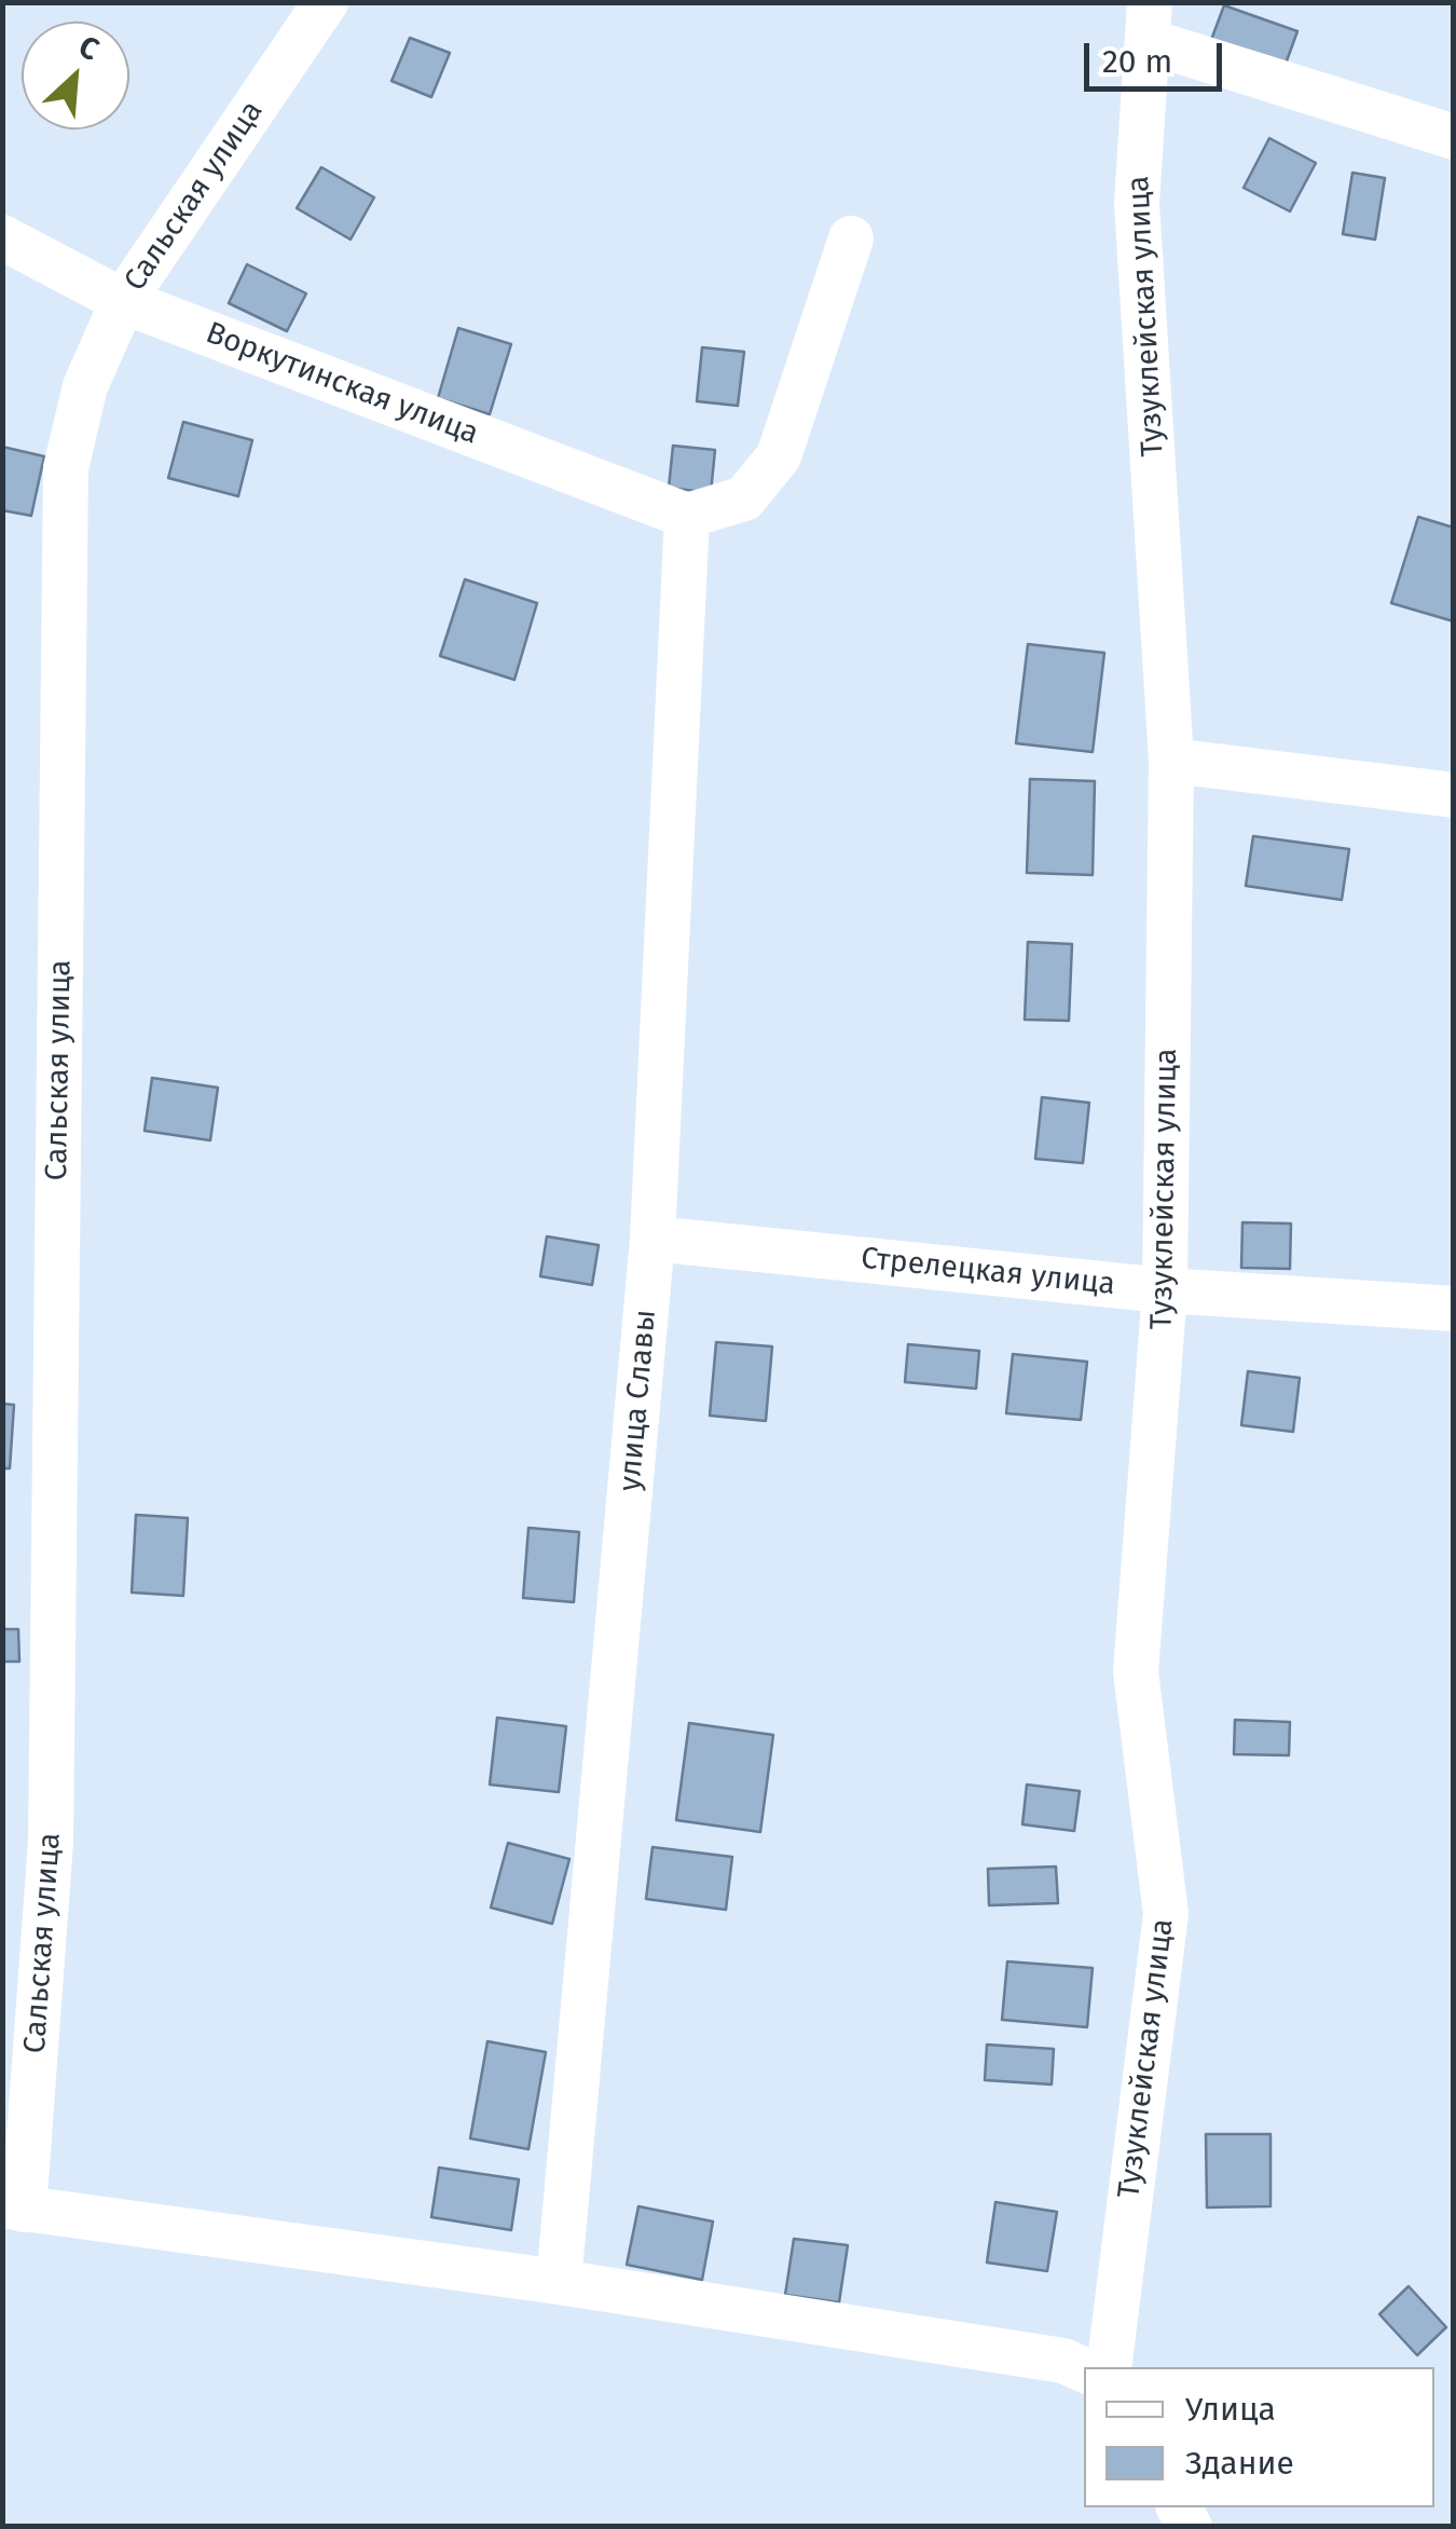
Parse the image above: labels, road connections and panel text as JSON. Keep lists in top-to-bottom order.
{
  "streets": {
    "street": [
      "Сальская улица",
      "Тузуклейская улица",
      "Воркутинская улица",
      "Стрелецкая улица",
      "улица Славы"
    ]
  },
  "crossings": [
    ["Сальская улица", "Воркутинская улица"],
    ["Тузуклейская улица", "Стрелецкая улица"],
    ["Воркутинская улица", "улица Славы"],
    ["Стрелецкая улица", "улица Славы"]
  ],
  "legend": ["Улица", "Здание"],
  "scale_bar": "20 m",
  "north": "top right"
}
